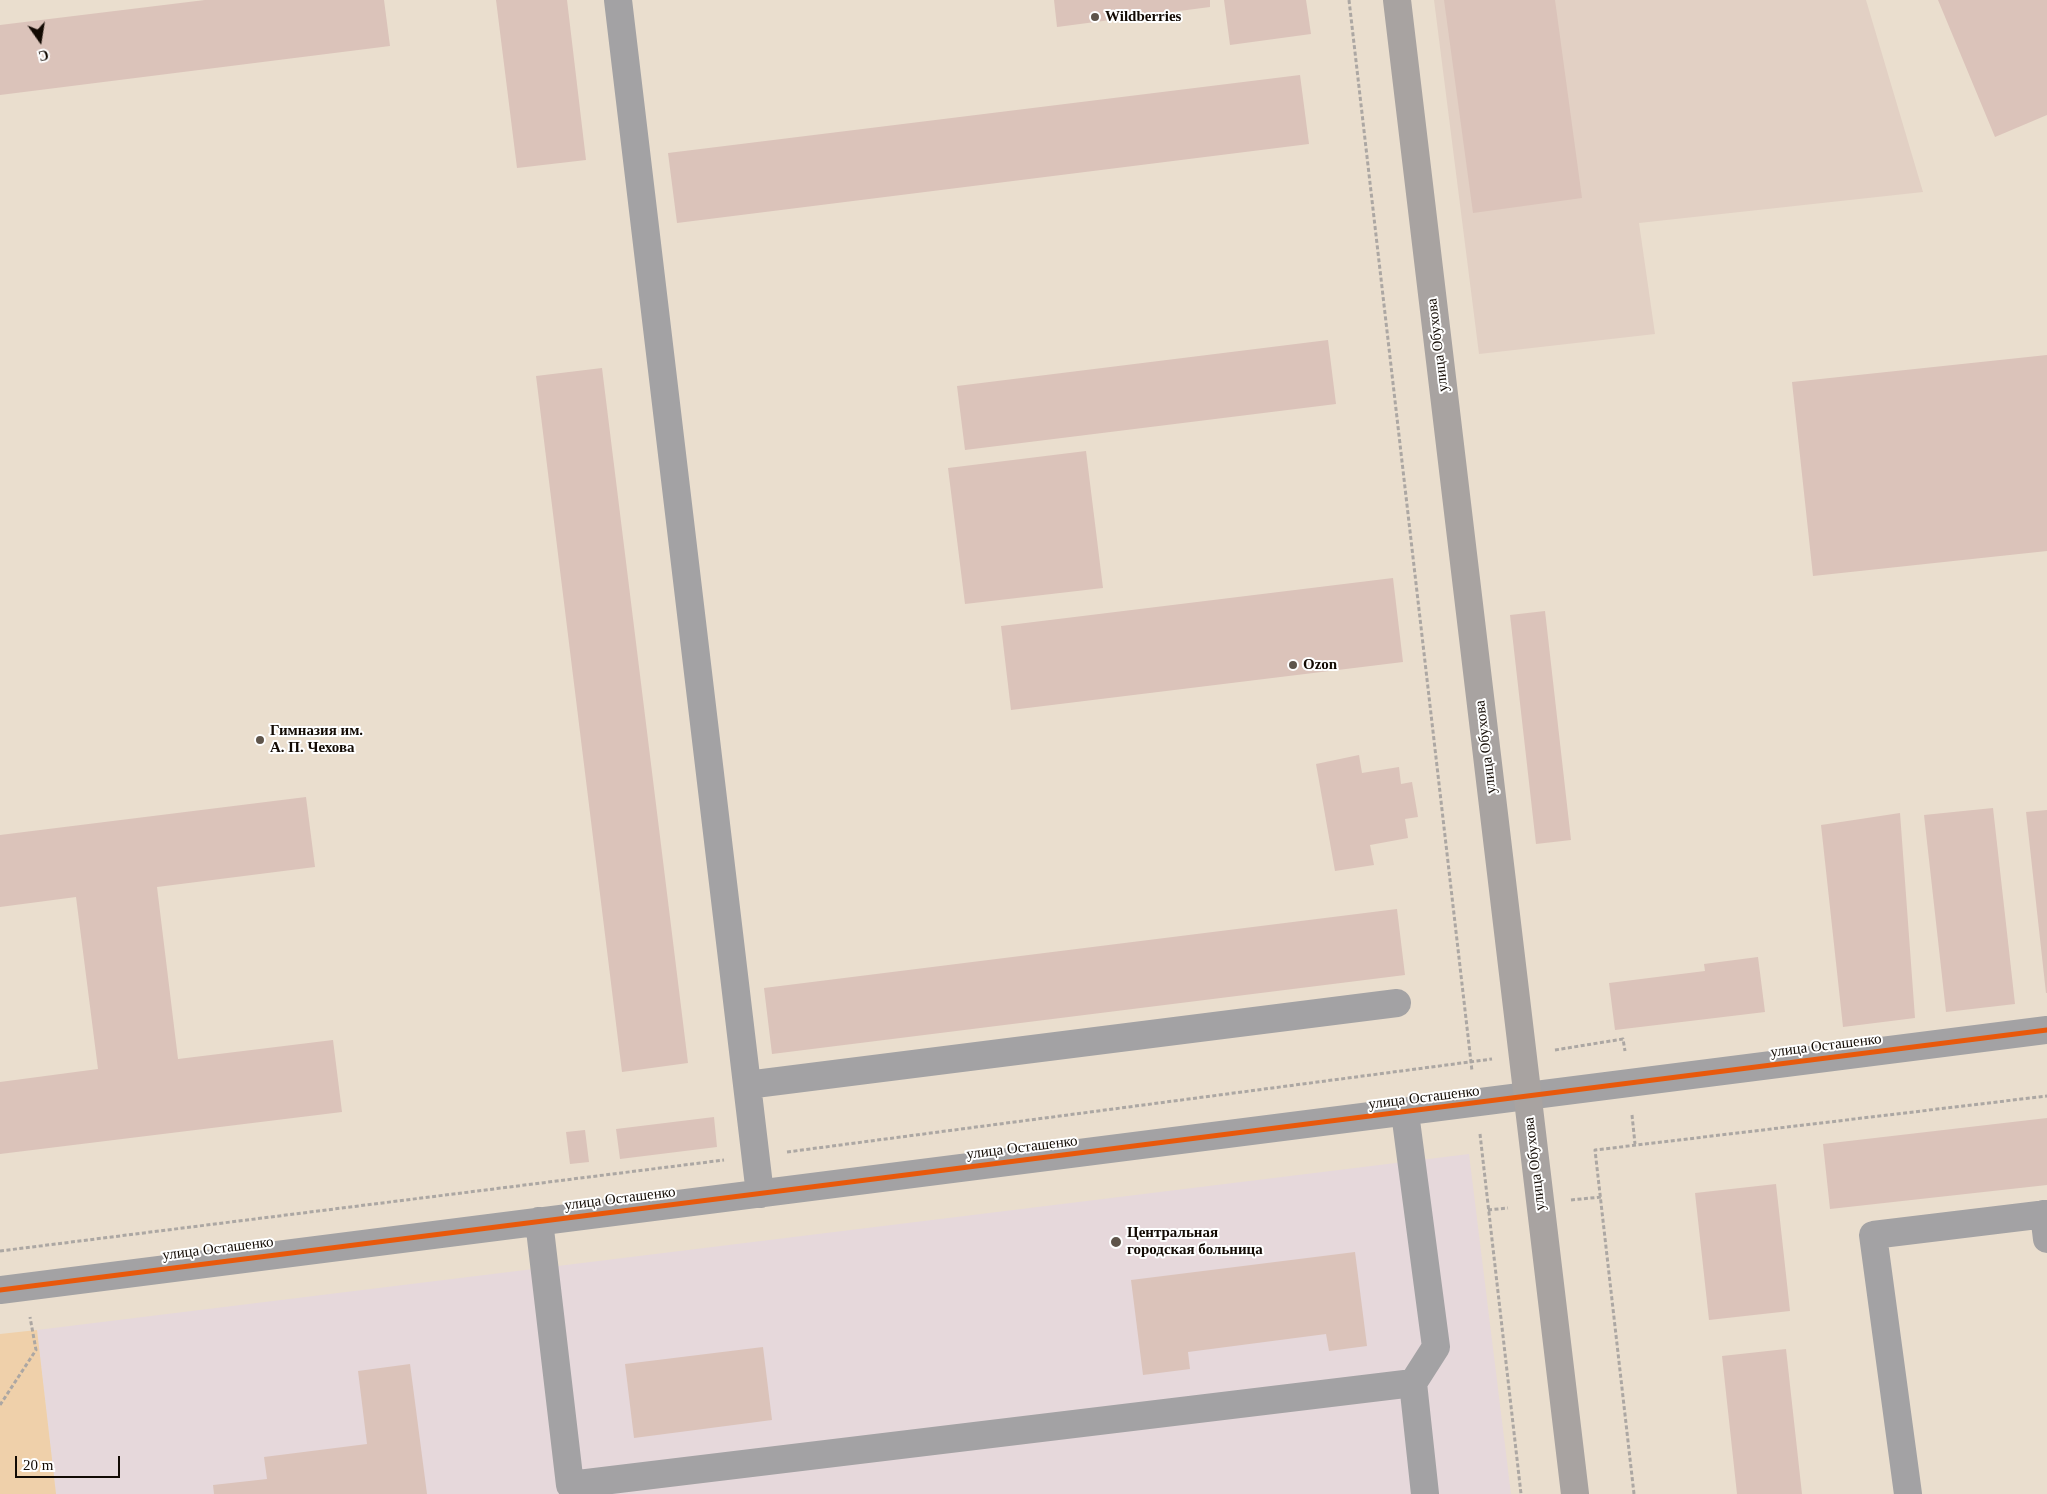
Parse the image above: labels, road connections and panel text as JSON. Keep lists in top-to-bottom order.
{
  "streets": {
    "main road": ["улица Обухова"],
    "street": ["улица Осташенко"]
  },
  "crossings": [
    ["улица Обухова", "улица Осташенко"]
  ],
  "places": [
    "Wildberries",
    "Ozon",
    "Гимназия им. А. П. Чехова",
    "Центральная городская больница"
  ],
  "scale_bar": "20 m",
  "north": "bottom"
}
